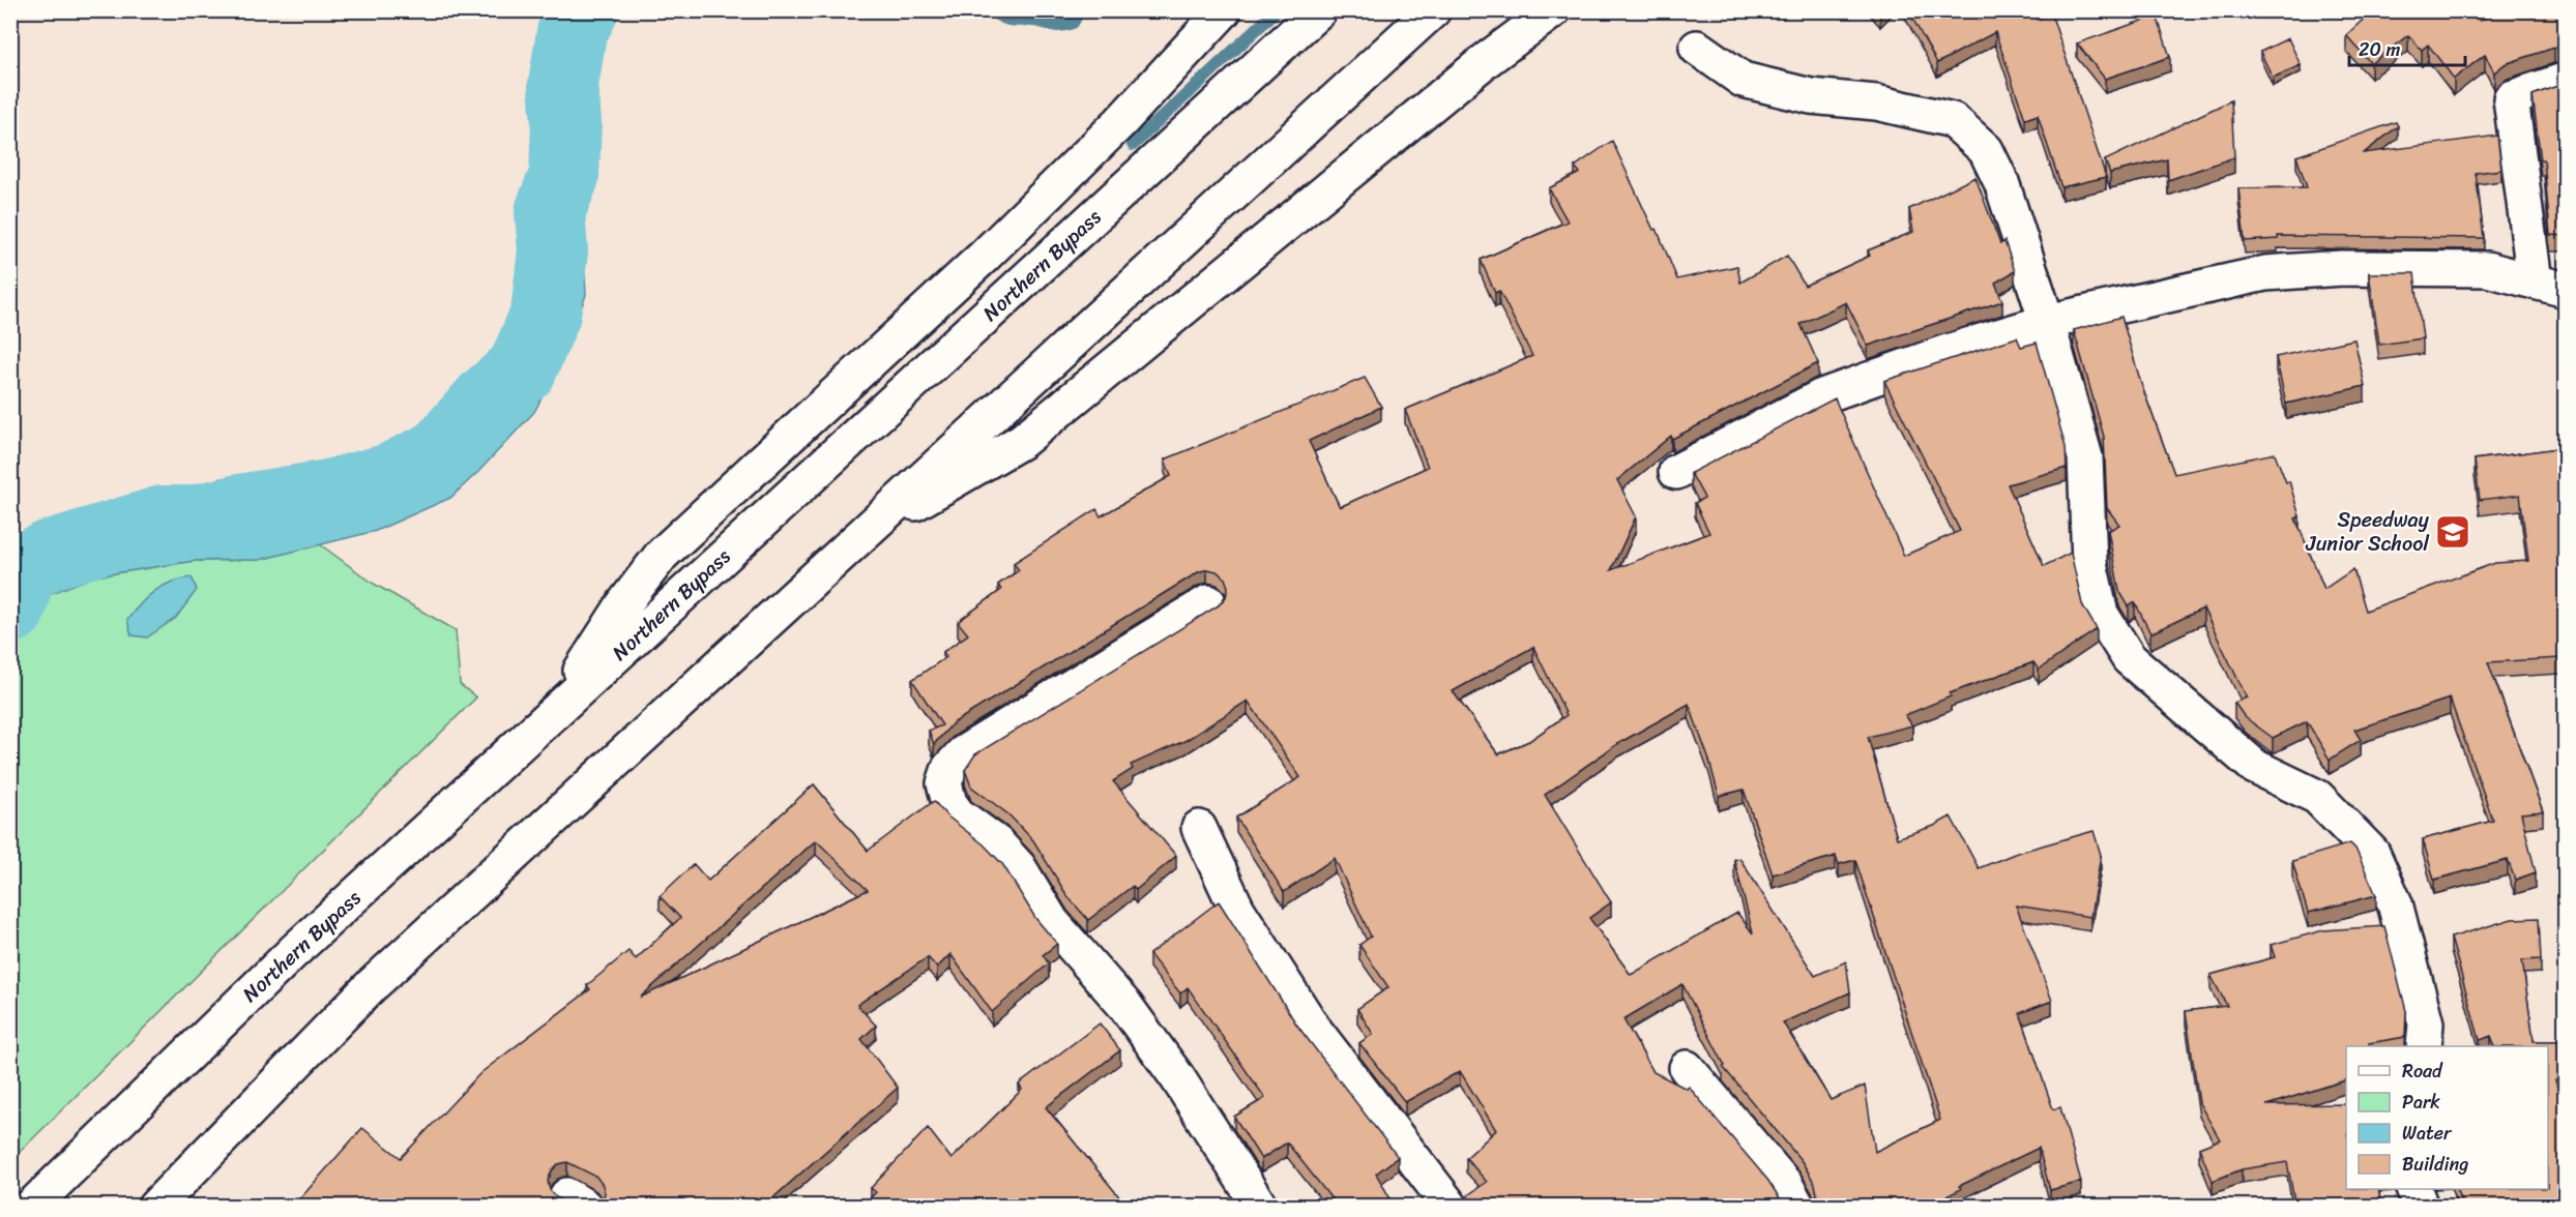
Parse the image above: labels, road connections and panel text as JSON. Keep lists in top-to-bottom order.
{
  "streets": {
    "main road": ["Northern Bypass"]
  },
  "places": {
    "school or university": ["Speedway Junior School"]
  },
  "legend": [
    "Road",
    "Park",
    "Water",
    "Building"
  ],
  "scale_bar": "20 m"
}
